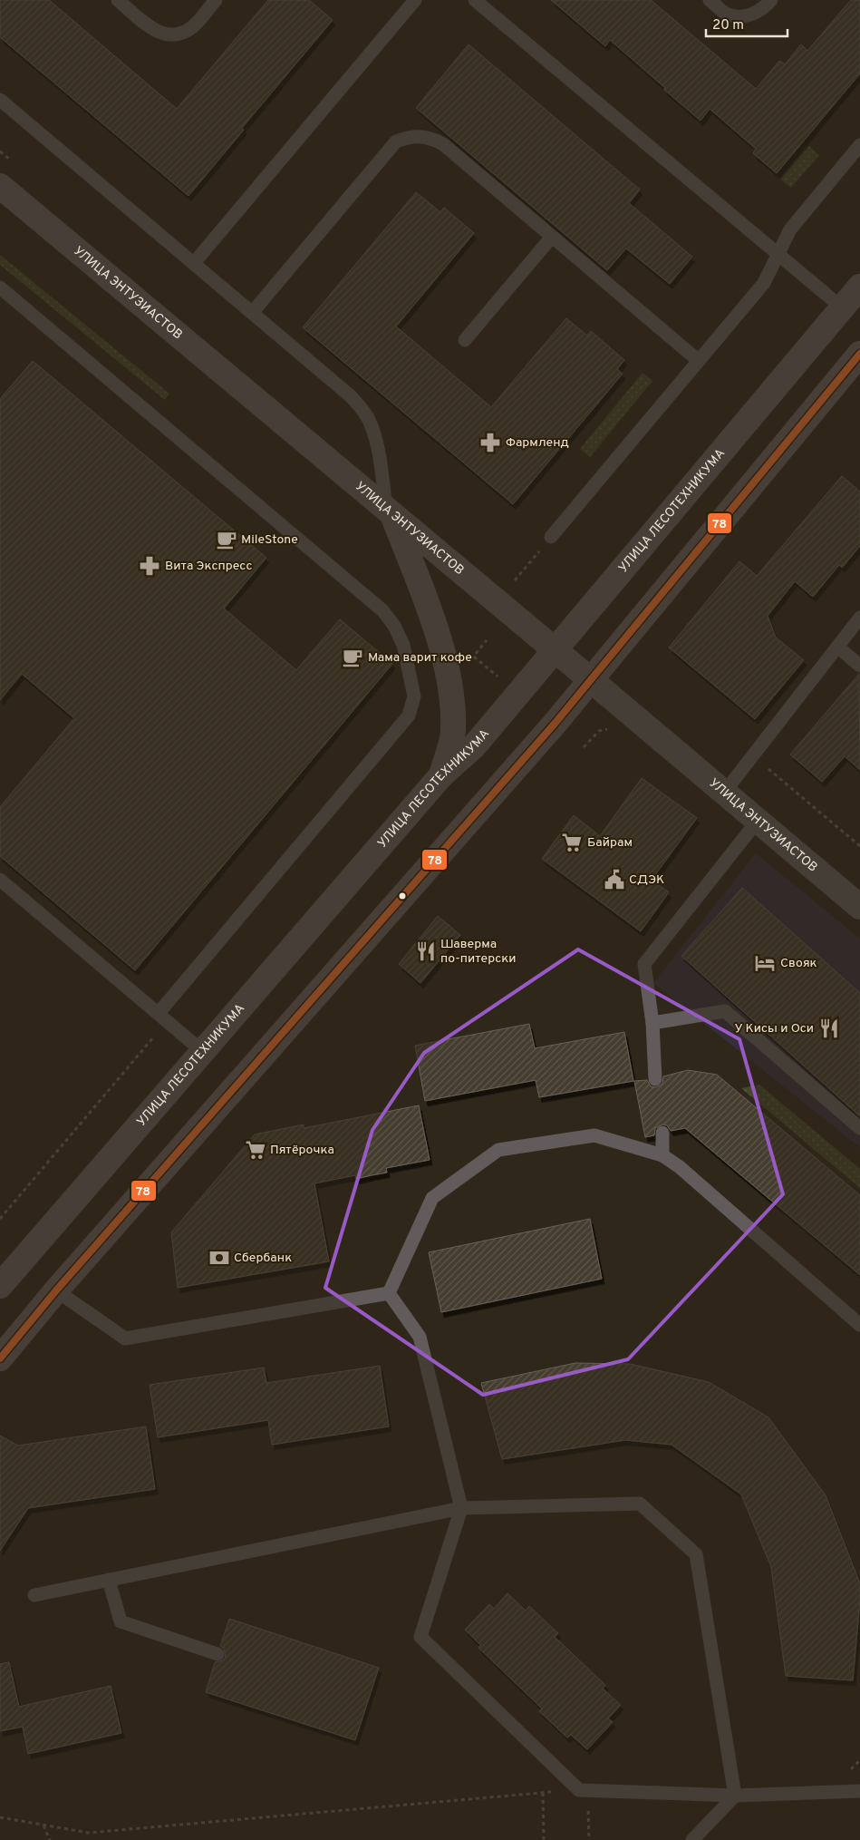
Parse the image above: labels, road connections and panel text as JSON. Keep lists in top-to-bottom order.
{
  "streets": {
    "main road": ["УЛИЦА ЭНТУЗИАСТОВ", "УЛИЦА ЛЕСОТЕХНИКУМА"]
  },
  "crossings": [
    ["УЛИЦА ЭНТУЗИАСТОВ", "УЛИЦА ЛЕСОТЕХНИКУМА"]
  ],
  "places": {
    "pharmacy": ["Фармленд", "Вита Экспресс"],
    "cafe": ["MileStone", "Мама варит кофе"],
    "supermarket": ["Байрам", "Пятёрочка"],
    "public building": ["СДЭК"],
    "restaurant": ["Шаверма по-питерски", "У Кисы и Оси"],
    "hotel": ["Свояк"],
    "bank": ["Сбербанк"]
  },
  "lines": ["transit line 78"],
  "scale_bar": "20 m"
}
